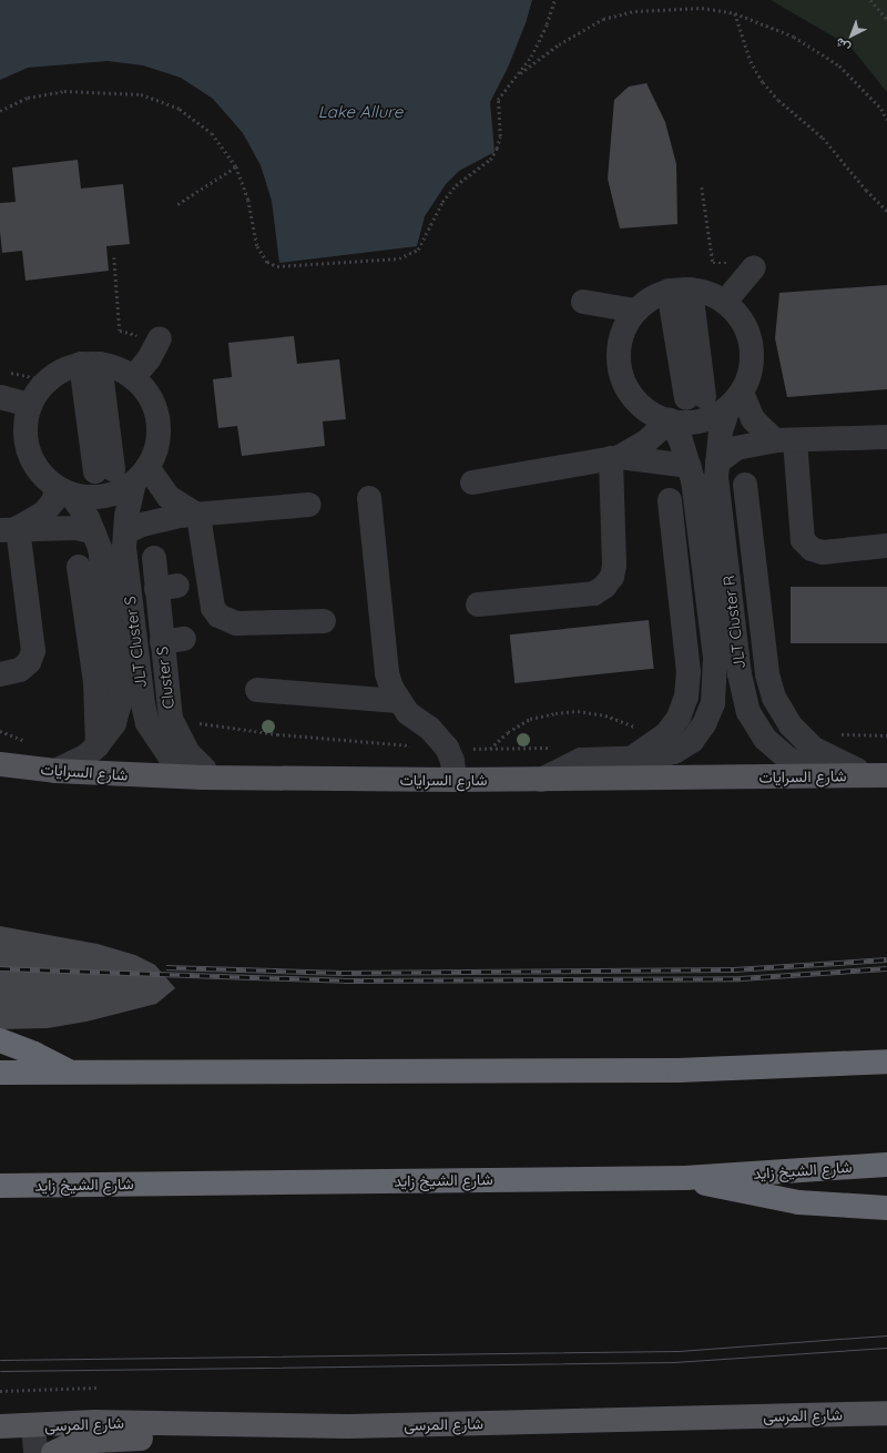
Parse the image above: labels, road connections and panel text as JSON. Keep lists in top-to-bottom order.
{
  "streets": {
    "highway": ["شارع الشيخ زايد"],
    "main road": ["شارع السرايات", "شارع المرسى"],
    "street": ["JLT Cluster R", "JLT Cluster S", "Cluster S"]
  },
  "crossings": [
    ["JLT Cluster R", "شارع السرايات"],
    ["JLT Cluster S", "Cluster S"],
    ["JLT Cluster S", "شارع السرايات"],
    ["Cluster S", "شارع السرايات"]
  ],
  "water": ["Lake Allure"],
  "north": "bottom left"
}
